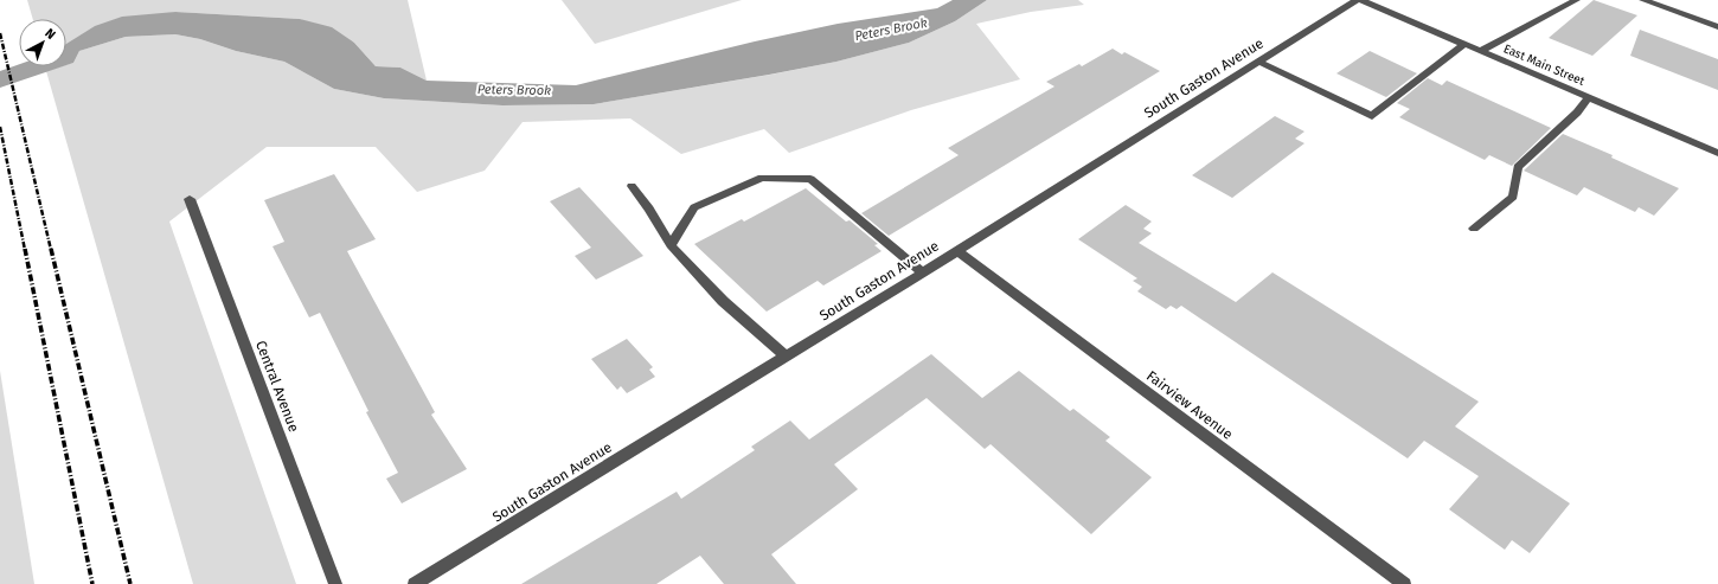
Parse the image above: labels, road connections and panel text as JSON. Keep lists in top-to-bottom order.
{
  "streets": {
    "street": [
      "East Main Street",
      "South Gaston Avenue",
      "Central Avenue",
      "Fairview Avenue"
    ]
  },
  "crossings": [
    ["South Gaston Avenue", "Fairview Avenue"]
  ],
  "water": ["Peters Brook"],
  "north": "top right"
}
